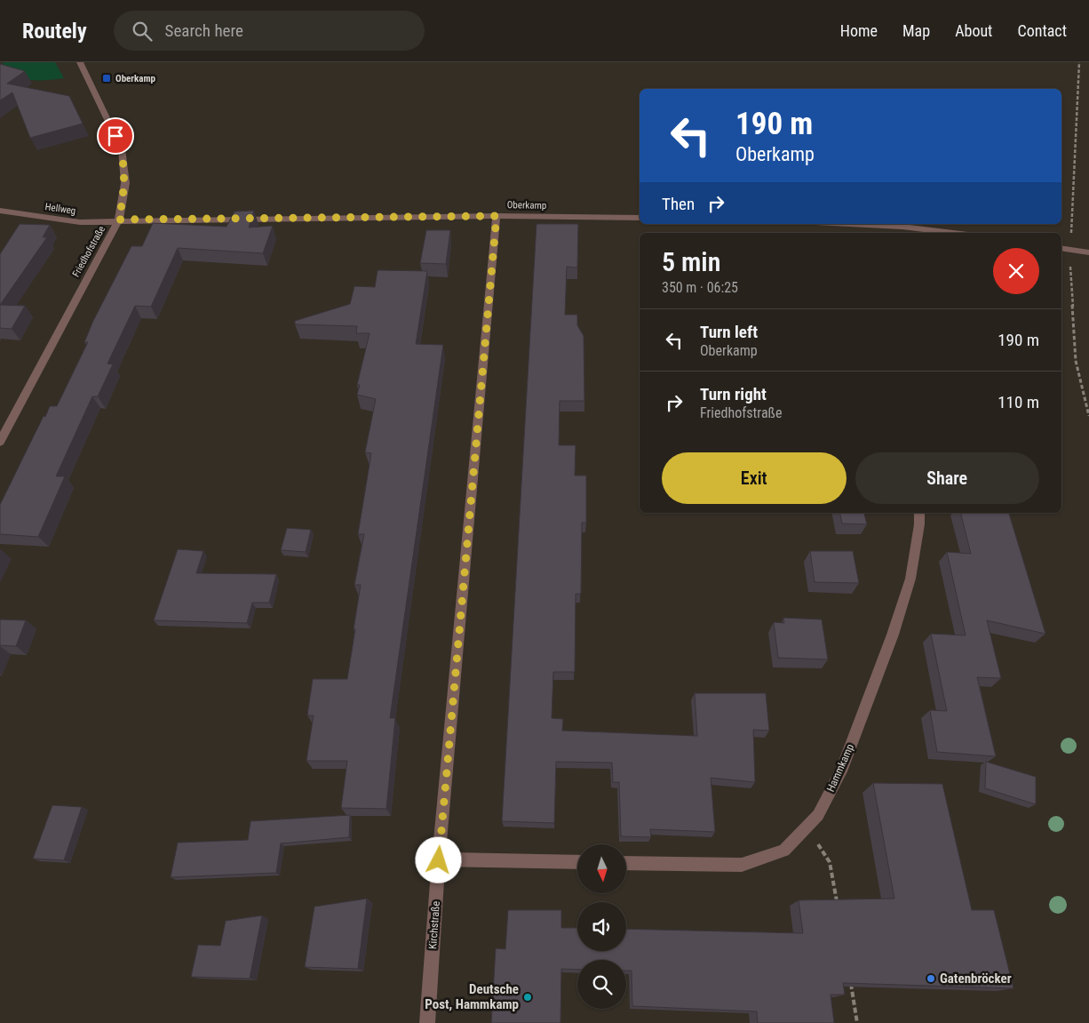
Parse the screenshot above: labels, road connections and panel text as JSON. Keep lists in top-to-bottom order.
{
  "streets": {
    "street": [
      "Oberkamp",
      "Hellweg",
      "Friedhofstraße",
      "Hammkamp",
      "Kirchstraße"
    ]
  },
  "crossings": [
    ["Oberkamp", "Hellweg"],
    ["Oberkamp", "Friedhofstraße"],
    ["Oberkamp", "Kirchstraße"],
    ["Hellweg", "Friedhofstraße"]
  ],
  "places": {
    "transit": ["Oberkamp"],
    "other": ["Gatenbröcker", "Deutsche Post, Hammkamp"]
  },
  "north": "bottom",
  "page": {
    "header": "Routely",
    "search": "Search here",
    "nav": [
      "Home",
      "Map",
      "About",
      "Contact"
    ],
    "turn": ["190 m", "Oberkamp"],
    "then": "Then",
    "heading": ["5 min", "350 m · 06:25"],
    "list": [
      {
        "name": "Turn left",
        "note": "Oberkamp",
        "value": "190 m"
      },
      {
        "name": "Turn right",
        "note": "Friedhofstraße",
        "value": "110 m"
      }
    ],
    "buttons": ["Exit", "Share"]
  }
}
